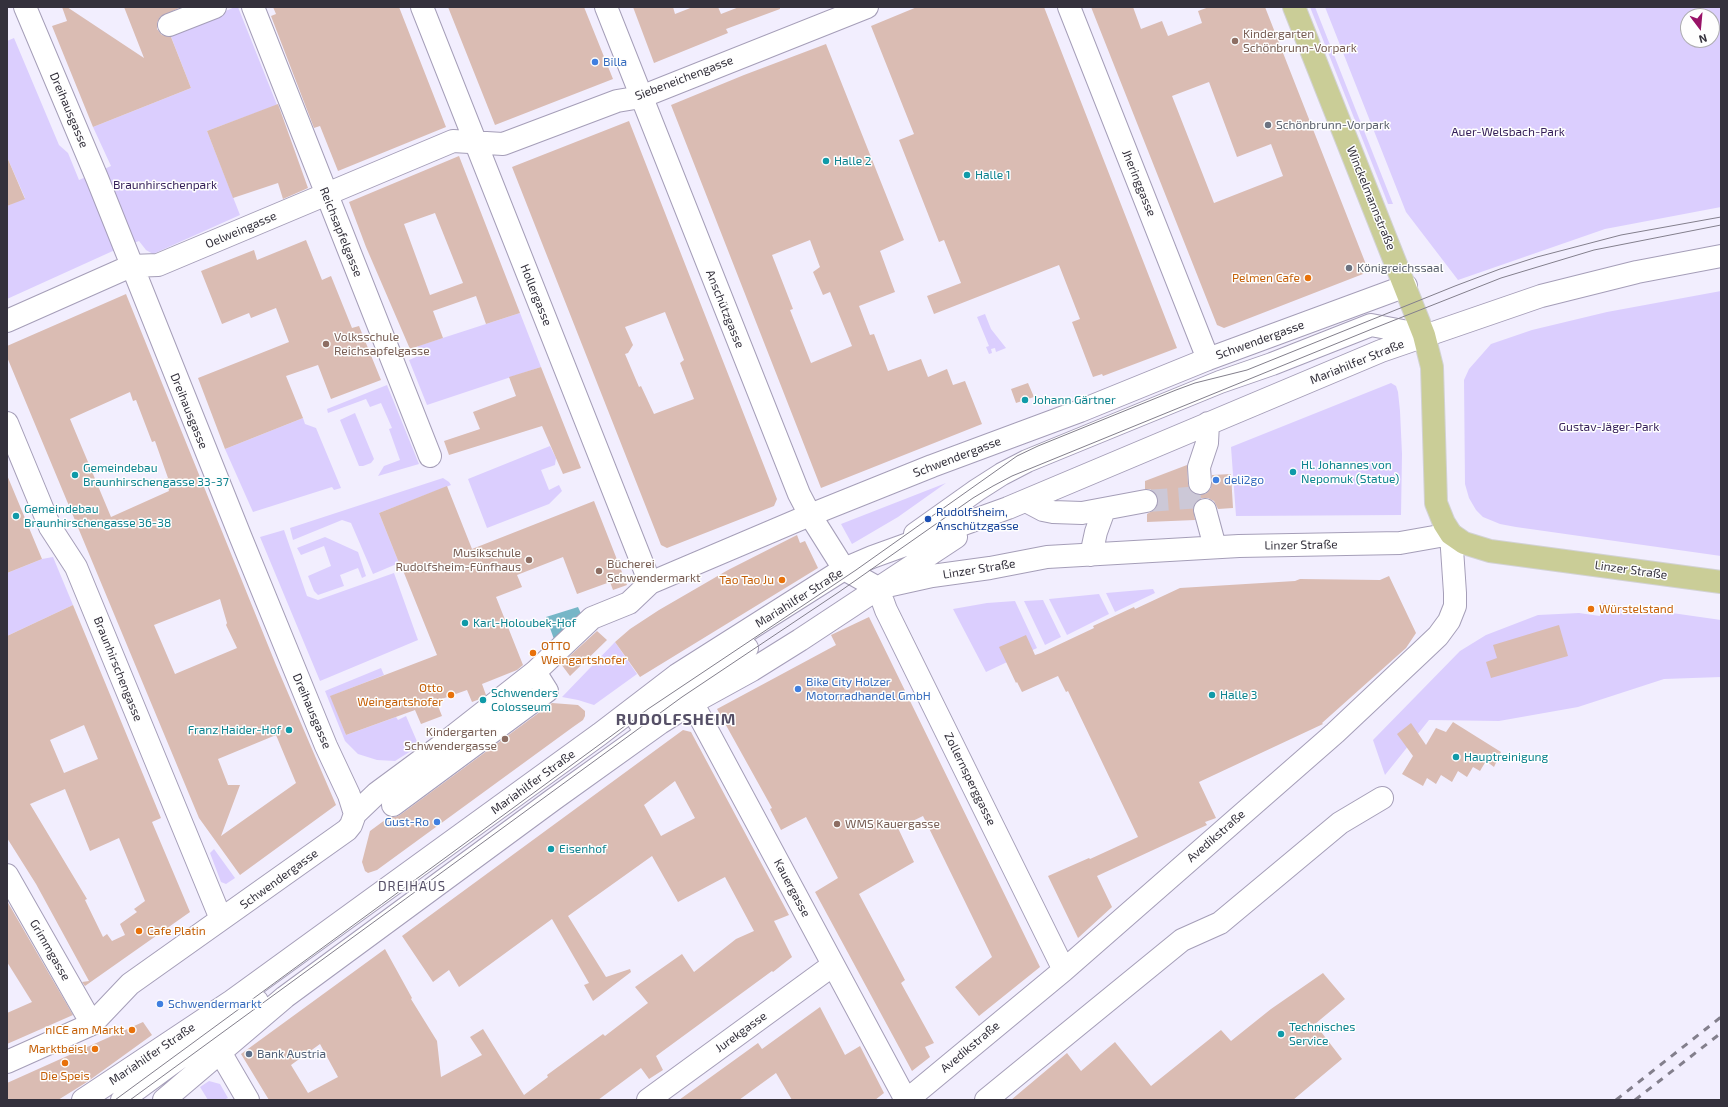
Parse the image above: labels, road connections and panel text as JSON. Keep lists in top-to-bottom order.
{
  "streets": {
    "main road": ["Winckelmannstraße", "Linzer Straße"],
    "street": [
      "Siebeneichengasse",
      "Dreihausgasse",
      "Jheringgasse",
      "Oelweingasse",
      "Reichsapfelgasse",
      "Hollergasse",
      "Anschützgasse",
      "Schwendergasse",
      "Mariahilfer Straße",
      "Braunhirschengasse",
      "Zollernsperggasse",
      "Avedikstraße",
      "Kauergasse",
      "Grimmgasse",
      "Jurekgasse"
    ]
  },
  "crossings": [
    ["Siebeneichengasse", "Oelweingasse"],
    ["Siebeneichengasse", "Hollergasse"],
    ["Siebeneichengasse", "Anschützgasse"],
    ["Dreihausgasse", "Oelweingasse"],
    ["Dreihausgasse", "Schwendergasse"],
    ["Jheringgasse", "Schwendergasse"],
    ["Winckelmannstraße", "Schwendergasse"],
    ["Winckelmannstraße", "Mariahilfer Straße"],
    ["Winckelmannstraße", "Linzer Straße"],
    ["Winckelmannstraße", "Avedikstraße"],
    ["Oelweingasse", "Reichsapfelgasse"],
    ["Oelweingasse", "Hollergasse"],
    ["Hollergasse", "Schwendergasse"],
    ["Anschützgasse", "Schwendergasse"],
    ["Anschützgasse", "Mariahilfer Straße"],
    ["Anschützgasse", "Linzer Straße"],
    ["Anschützgasse", "Zollernsperggasse"],
    ["Schwendergasse", "Braunhirschengasse"],
    ["Schwendergasse", "Grimmgasse"],
    ["Mariahilfer Straße", "Linzer Straße"],
    ["Mariahilfer Straße", "Zollernsperggasse"],
    ["Mariahilfer Straße", "Kauergasse"],
    ["Linzer Straße", "Zollernsperggasse"],
    ["Linzer Straße", "Avedikstraße"],
    ["Zollernsperggasse", "Avedikstraße"],
    ["Avedikstraße", "Kauergasse"],
    ["Kauergasse", "Jurekgasse"]
  ],
  "districts": ["RUDOLFSHEIM", "DREIHAUS"],
  "parks": ["Auer-Welsbach-Park", "Braunhirschenpark", "Gustav-Jäger-Park"],
  "places": [
    "Kindergarten Schönbrunn-Vorpark",
    "Billa",
    "Schönbrunn-Vorpark",
    "Halle 2",
    "Halle 1",
    "Königreichssaal",
    "Pelmen Cafe",
    "Volksschule Reichsapfelgasse",
    "Johann Gärtner",
    "Hl. Johannes von Nepomuk (Statue)",
    "Gemeindebau Braunhirschengasse 33-37",
    "deli2go",
    "Gemeindebau Braunhirschengasse 36-38",
    "Rudolfsheim, Anschützgasse",
    "Musikschule Rudolfsheim-Fünfhaus",
    "Bücherei Schwendermarkt",
    "Tao Tao Ju",
    "Würstelstand",
    "Karl-Holoubek-Hof",
    "OTTO Weingartshofer",
    "Bike City Holzer Motorradhandel GmbH",
    "Otto Weingartshofer",
    "Halle 3",
    "Schwenders Colosseum",
    "Franz Haider-Hof",
    "Kindergarten Schwendergasse",
    "Hauptreinigung",
    "Gust-Ro",
    "WMS Kauergasse",
    "Eisenhof",
    "Cafe Platin",
    "Schwendermarkt",
    "nICE am Markt",
    "Technisches Service",
    "Marktbeisl",
    "Bank Austria",
    "Die Speis"
  ],
  "north": "bottom"
}
